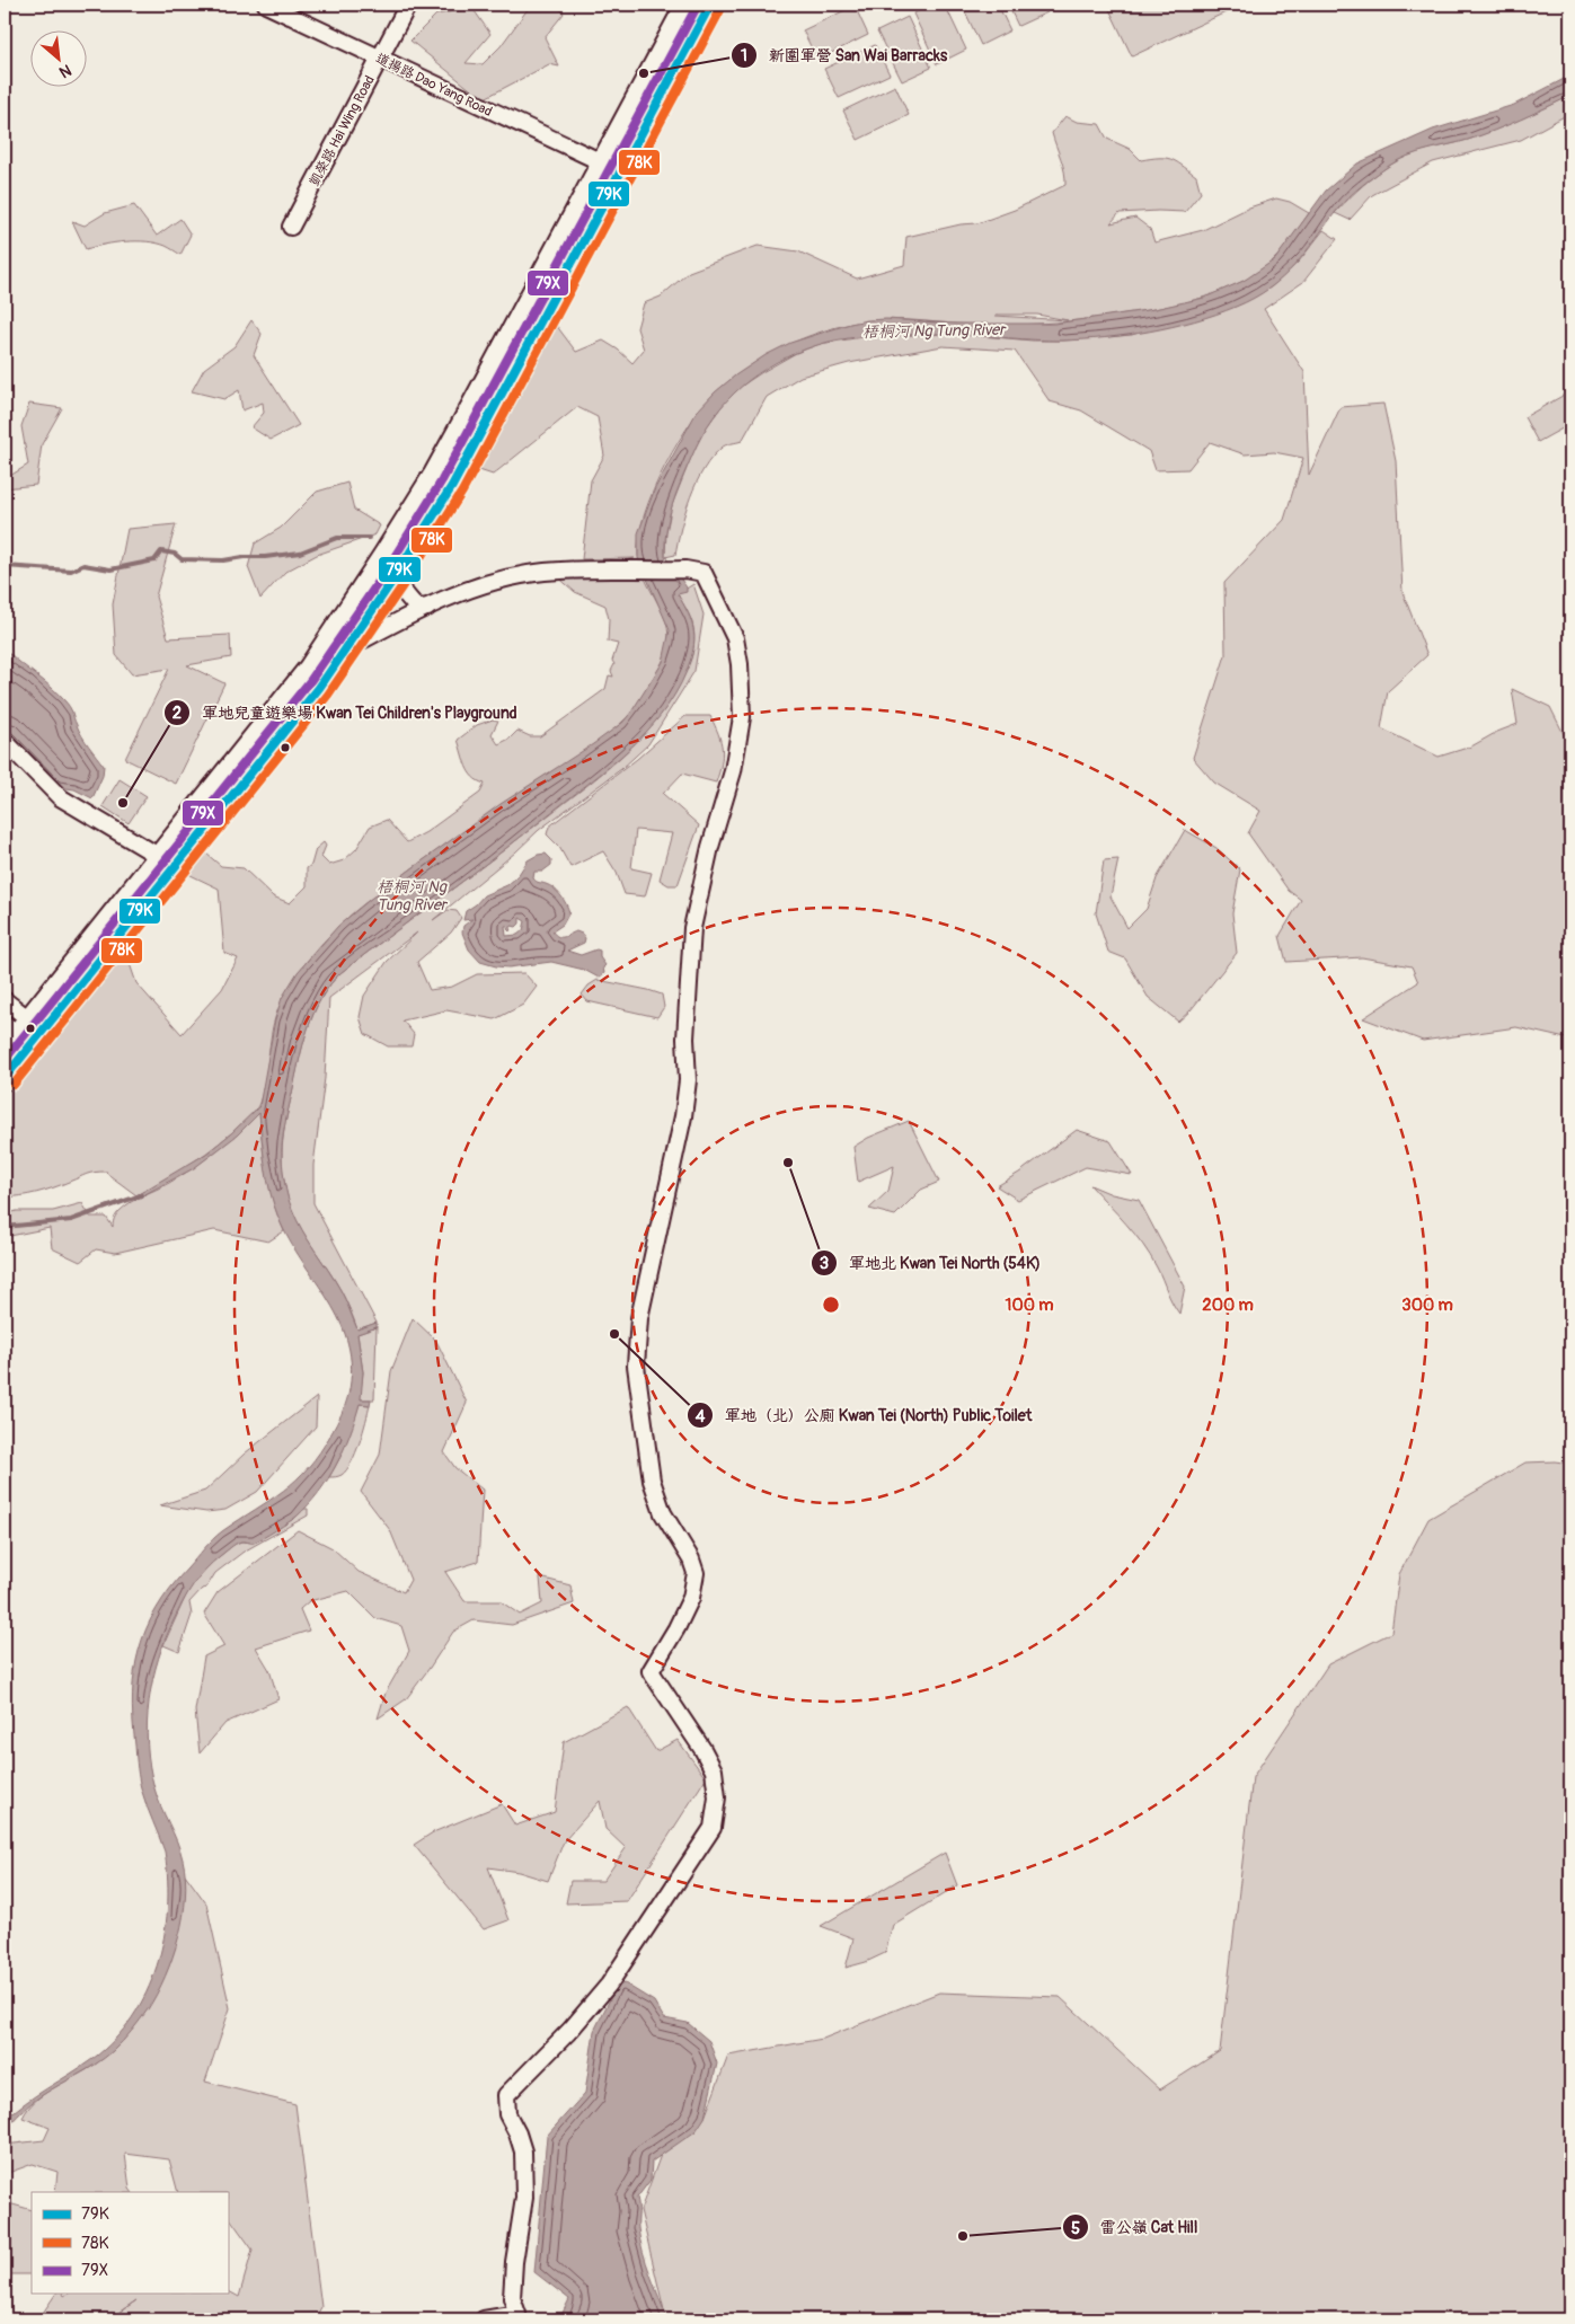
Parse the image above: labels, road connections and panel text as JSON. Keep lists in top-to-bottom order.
{
  "streets": {
    "street": ["道揚路 Dao Yang Road", "凱榮路 Hai Wing Road"]
  },
  "crossings": [
    ["道揚路 Dao Yang Road", "凱榮路 Hai Wing Road"]
  ],
  "water": ["梧桐河 Ng Tung River"],
  "places": [
    "新圍軍營 San Wai Barracks",
    "軍地兒童遊樂場 Kwan Tei Children's Playground",
    "軍地北 Kwan Tei North (54K)",
    "軍地（北）公廁 Kwan Tei (North) Public Toilet",
    "雷公嶺 Cat Hill"
  ],
  "lines": ["transit line 79K", "transit line 79X", "transit line 78K"],
  "legend": ["79K", "78K", "79X"],
  "north": "bottom right",
  "rings": ["100 m", "200 m", "300 m"]
}
